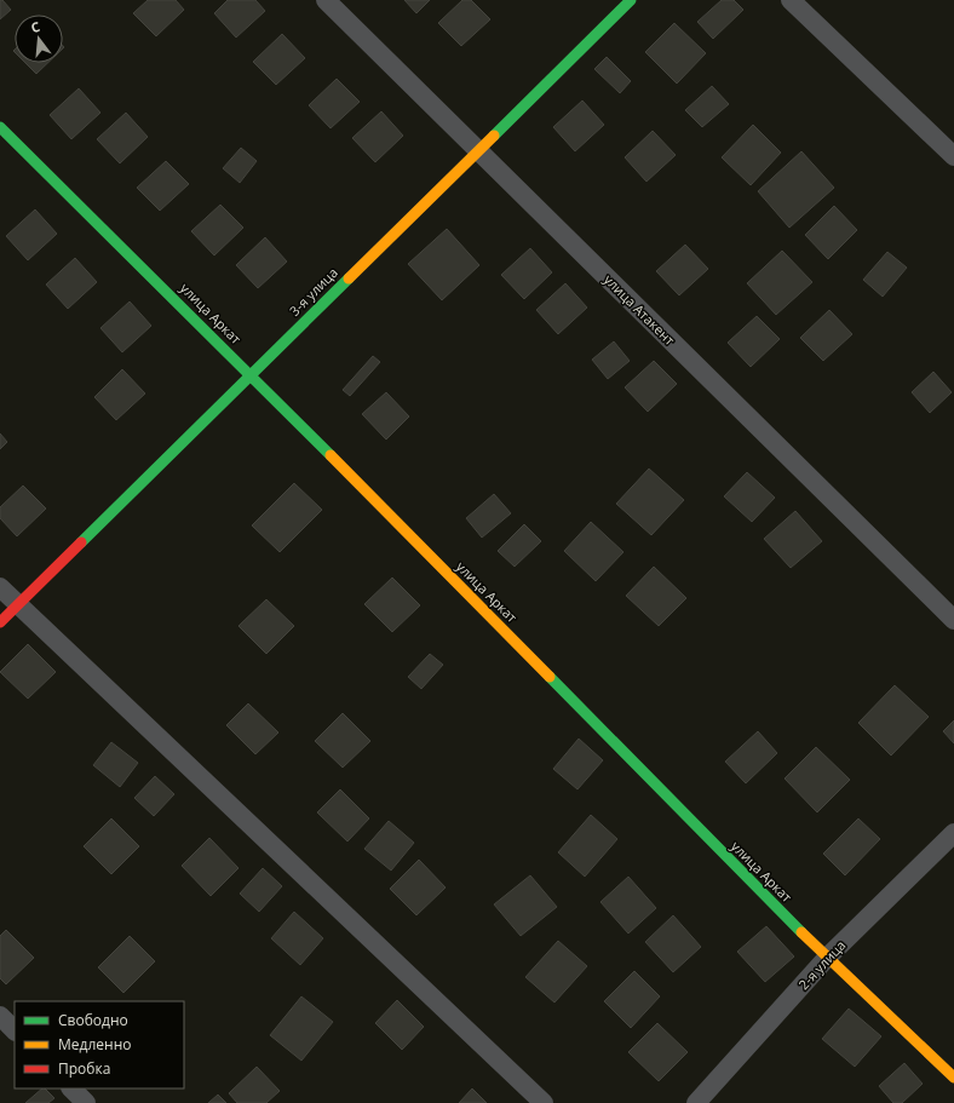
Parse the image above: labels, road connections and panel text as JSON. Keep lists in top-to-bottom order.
{
  "streets": {
    "street": [
      "3-я улица",
      "улица Атакент",
      "улица Аркат",
      "2-я улица"
    ]
  },
  "crossings": [
    ["3-я улица", "улица Атакент"],
    ["3-я улица", "улица Аркат"],
    ["улица Аркат", "2-я улица"]
  ],
  "legend": ["Свободно", "Медленно", "Пробка"],
  "north": "top"
}
